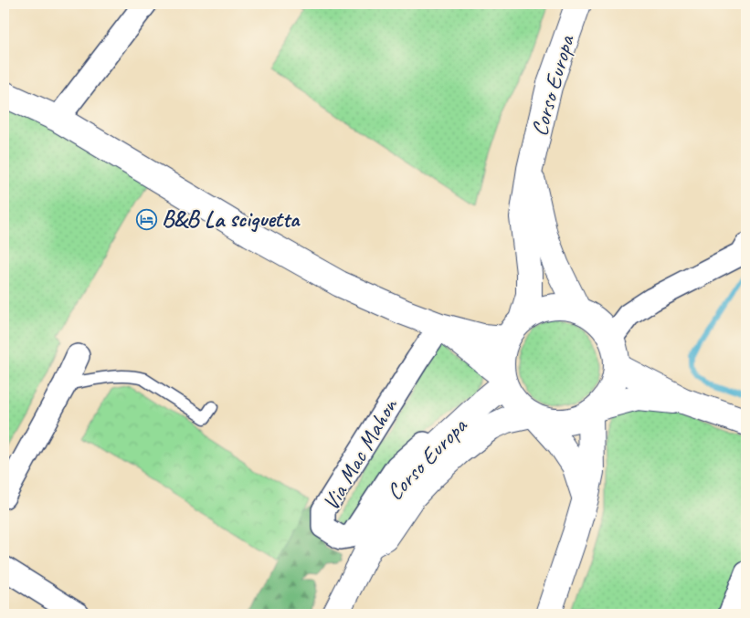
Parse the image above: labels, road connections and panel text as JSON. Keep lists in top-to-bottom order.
{
  "streets": {
    "main road": ["Corso Europa"],
    "street": ["Via Mac Mahon"]
  },
  "crossings": [
    ["Corso Europa", "Via Mac Mahon"]
  ],
  "places": {
    "hotel": ["B&B La sciguetta"]
  }
}
